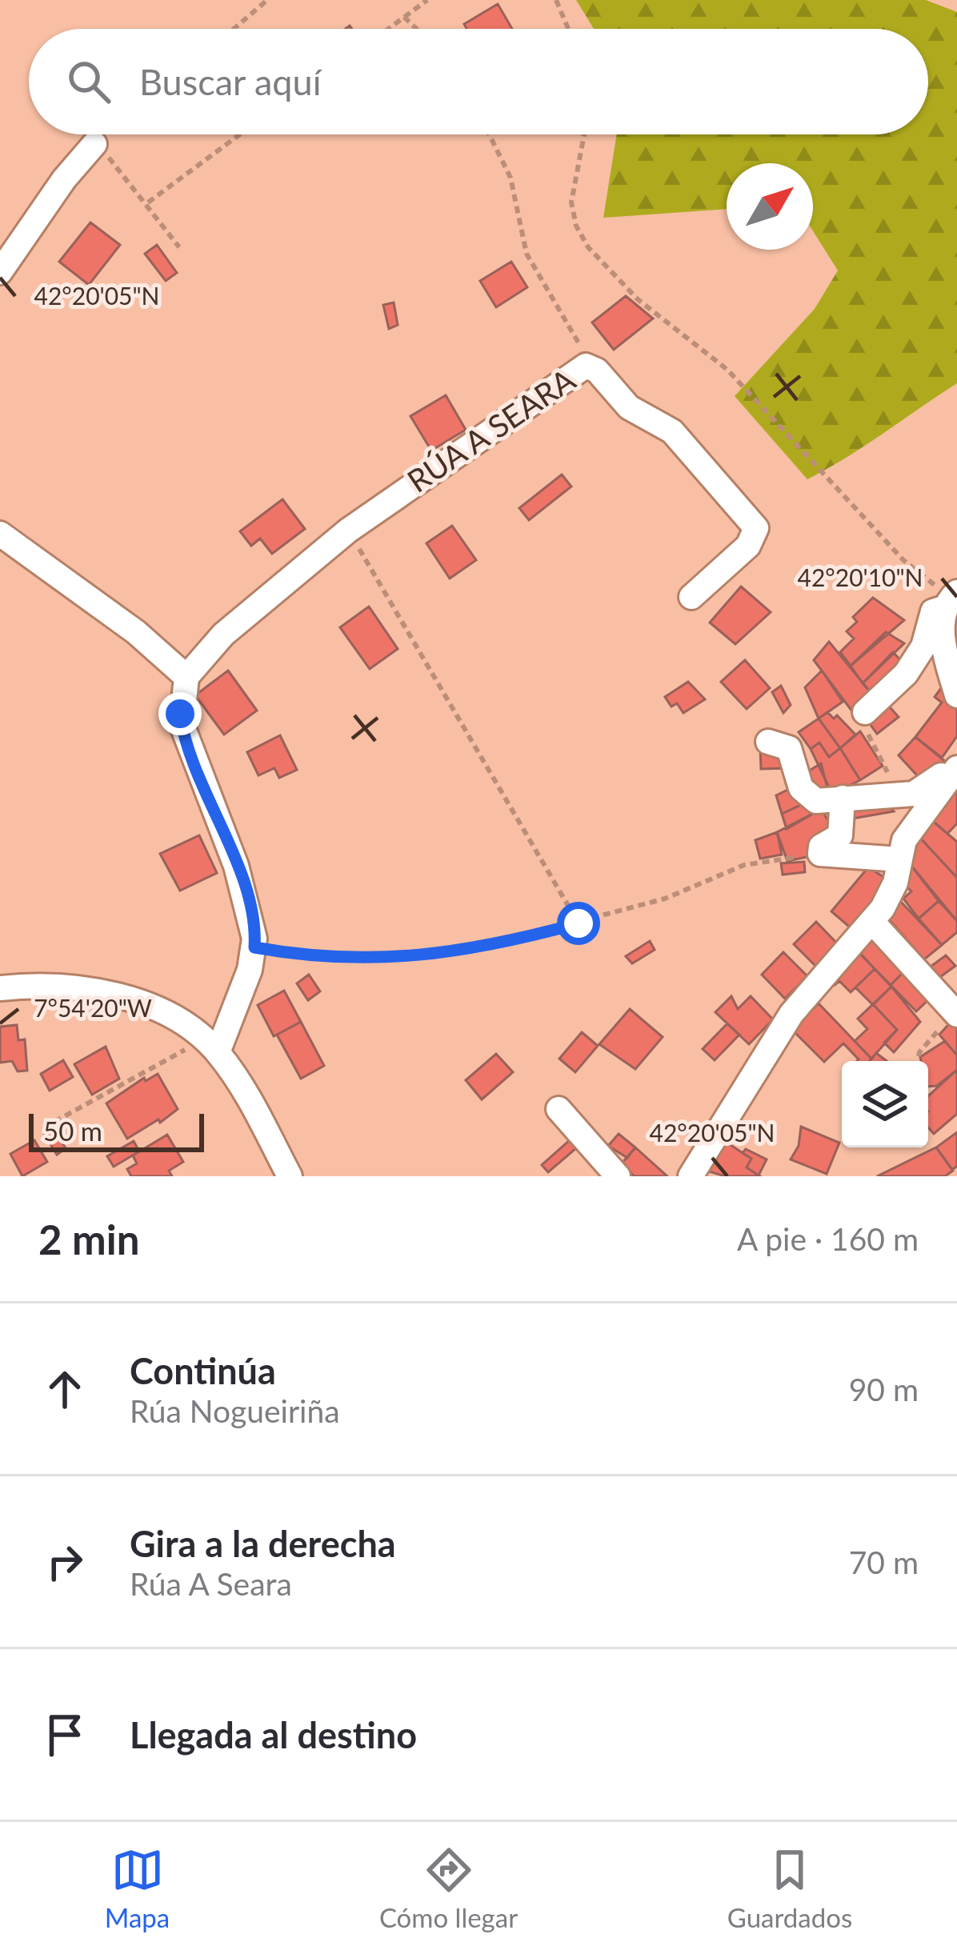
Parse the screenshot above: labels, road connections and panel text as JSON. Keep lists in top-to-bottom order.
{
  "streets": {
    "street": ["RÚA A SEARA"]
  },
  "scale_bar": "50 m",
  "north": "top right",
  "page": {
    "search": "Buscar aquí",
    "scale": "50 m",
    "heading": ["2 min", "A pie · 160 m"],
    "list": [
      ["Continúa", "Rúa Nogueiriña", "90 m"],
      ["Gira a la derecha", "Rúa A Seara", "70 m"],
      "Llegada al destino"
    ],
    "nav": ["Mapa", "Cómo llegar", "Guardados"]
  },
  "coordinates": ["42°20'05\"N", "42°20'10\"N", "7°54'20\"W"]
}
